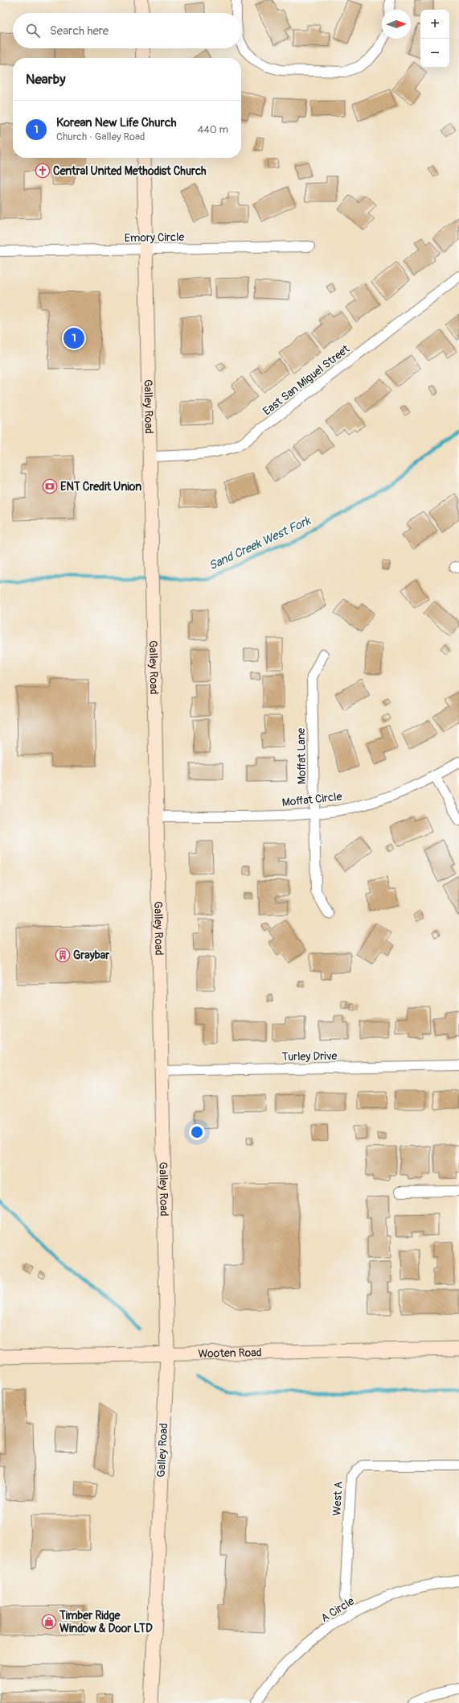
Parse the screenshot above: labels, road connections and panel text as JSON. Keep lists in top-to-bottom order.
{
  "streets": {
    "main road": ["Galley Road", "Wooten Road"],
    "street": [
      "Emory Circle",
      "East San Miguel Street",
      "Moffat Lane",
      "Moffat Circle",
      "Turley Drive",
      "West A",
      "A Circle"
    ]
  },
  "crossings": [
    ["Emory Circle", "Galley Road"],
    ["East San Miguel Street", "Galley Road"],
    ["Galley Road", "Moffat Circle"],
    ["Galley Road", "Turley Drive"],
    ["Galley Road", "Wooten Road"],
    ["Moffat Lane", "Moffat Circle"],
    ["West A", "A Circle"]
  ],
  "water": ["Sand Creek West Fork"],
  "places": {
    "church": ["Central United Methodist Church"],
    "bank": ["ENT Credit Union"],
    "building": ["Graybar"],
    "shop": ["Timber Ridge Window & Door LTD"]
  },
  "north": "right",
  "page": {
    "map_buttons": ["+", "−"],
    "search": "Search here",
    "heading": "Nearby",
    "list": [
      {
        "mark": "1",
        "name": "Korean New Life Church",
        "note": "Church · Galley Road",
        "value": "440 m"
      }
    ],
    "pins": "1"
  }
}
